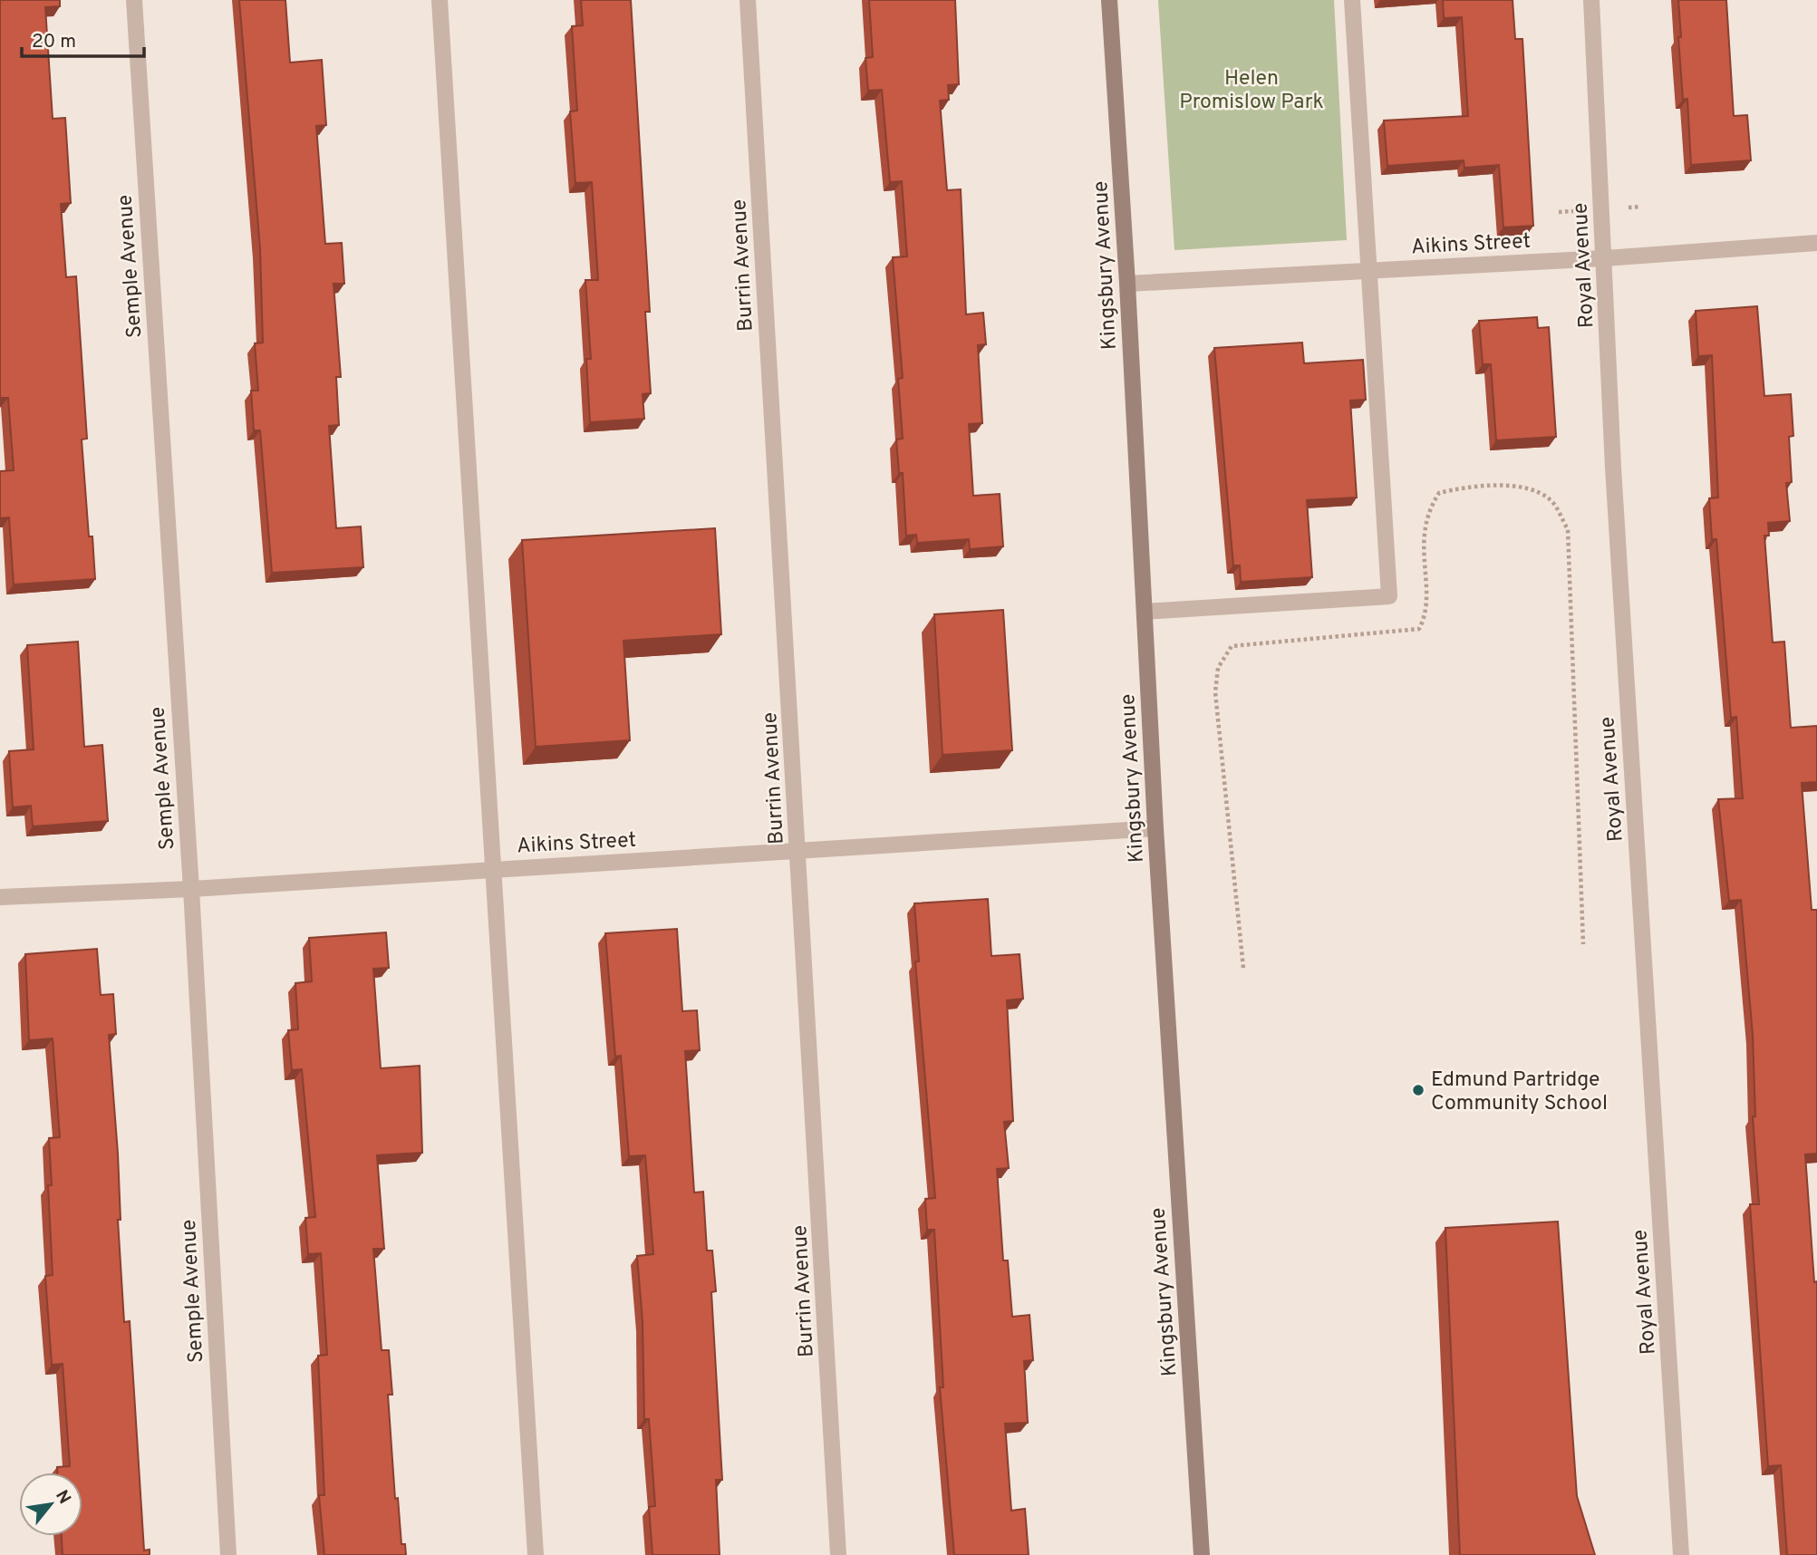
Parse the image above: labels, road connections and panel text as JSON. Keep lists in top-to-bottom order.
{
  "streets": {
    "street": [
      "Aikins Street",
      "Burrin Avenue",
      "Kingsbury Avenue",
      "Royal Avenue",
      "Semple Avenue"
    ]
  },
  "crossings": [
    ["Aikins Street", "Burrin Avenue"],
    ["Aikins Street", "Kingsbury Avenue"],
    ["Aikins Street", "Royal Avenue"],
    ["Aikins Street", "Semple Avenue"]
  ],
  "parks": ["Helen Promislow Park"],
  "places": ["Edmund Partridge Community School"],
  "scale_bar": "20 m",
  "north": "top right"
}
